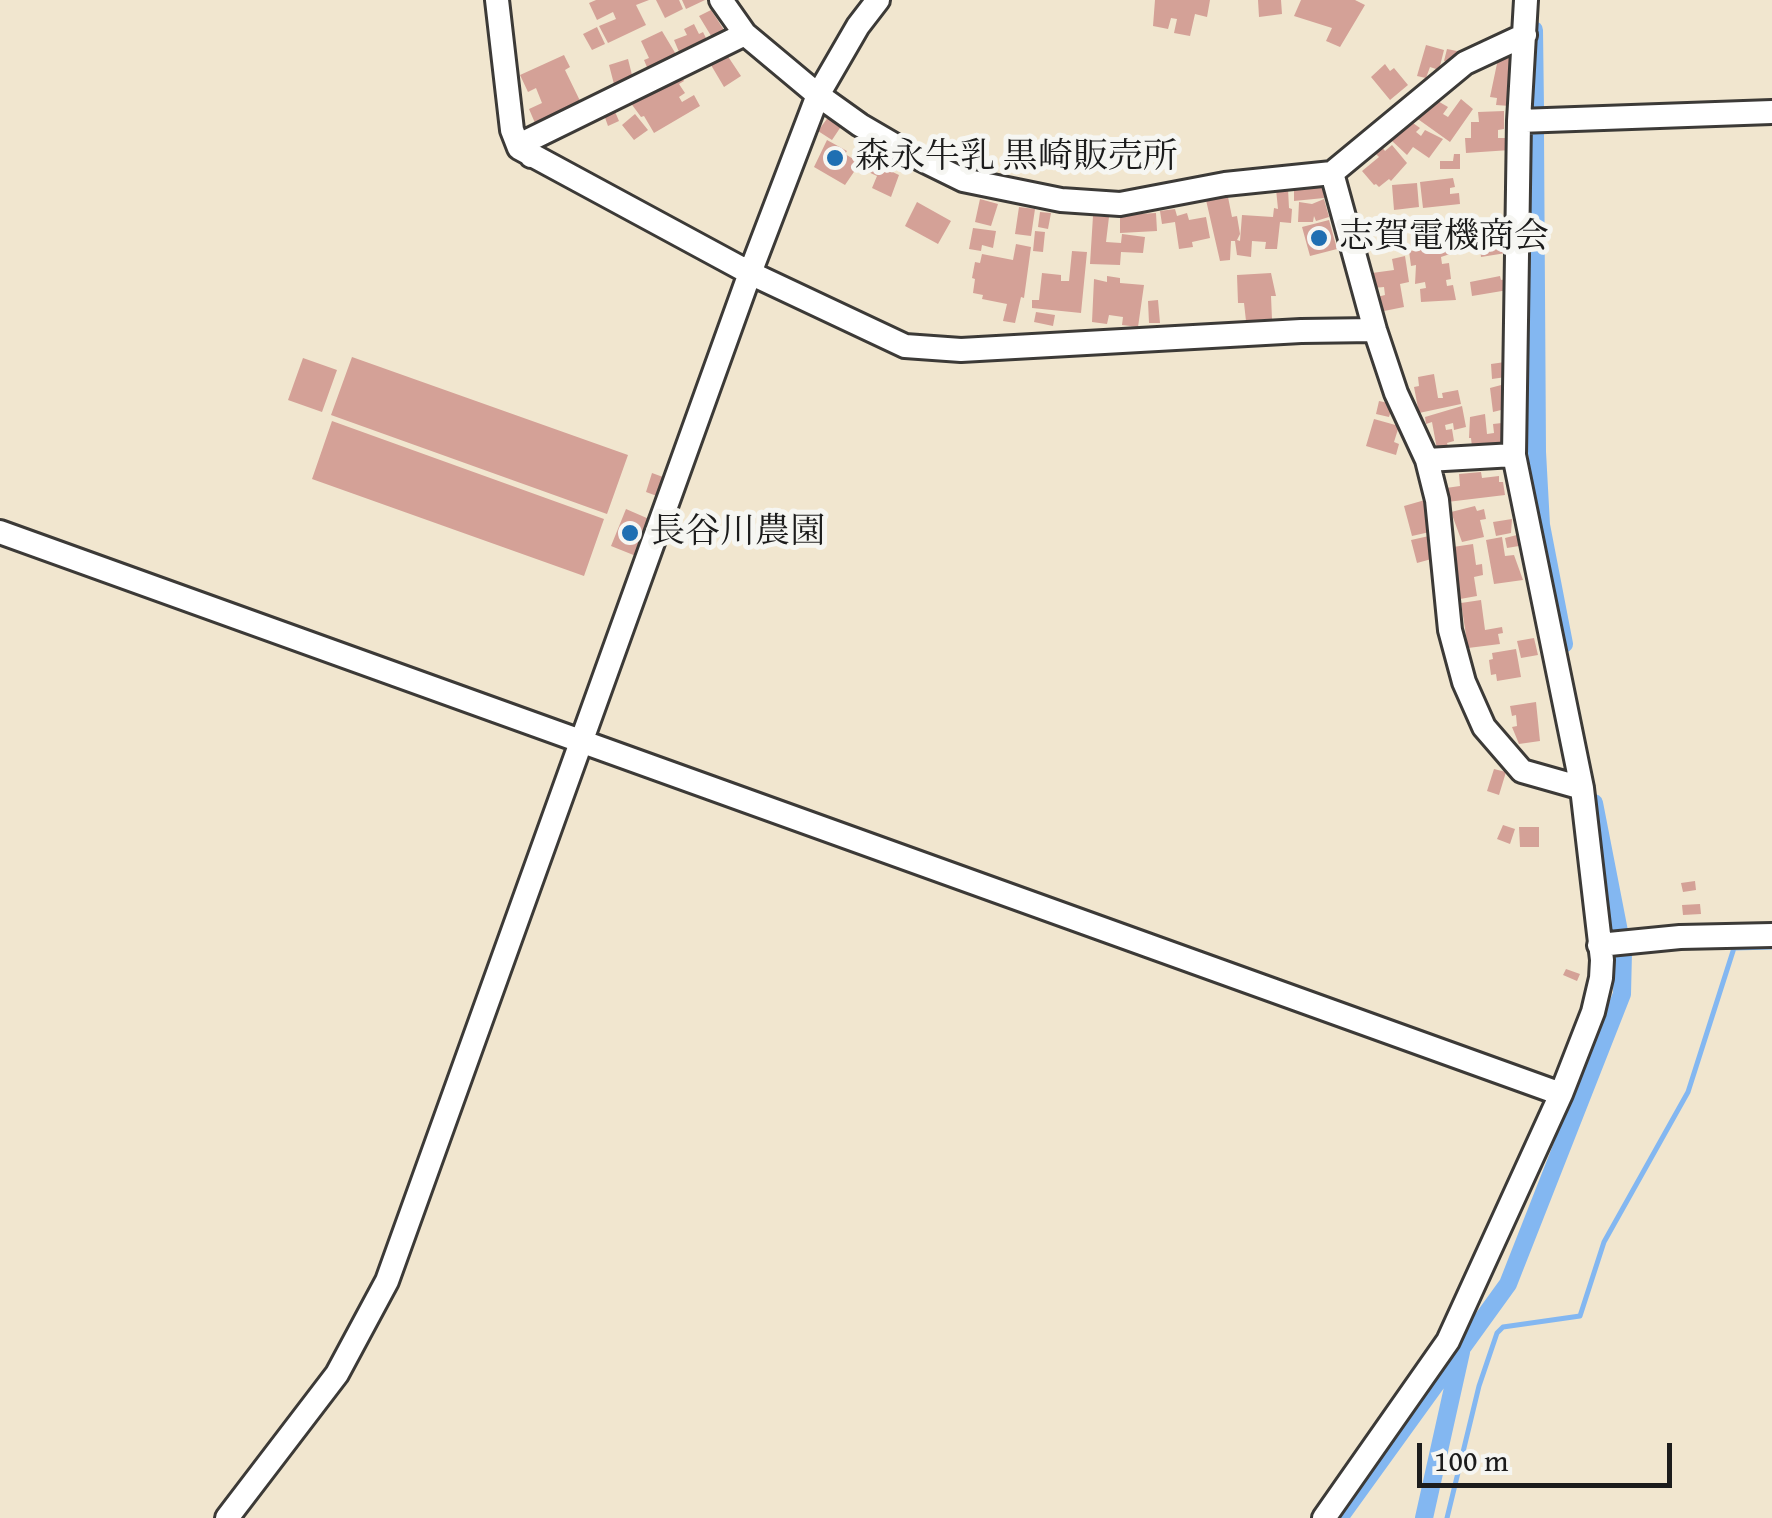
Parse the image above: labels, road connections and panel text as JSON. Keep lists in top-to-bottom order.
{
  "places": ["森永牛乳 黒崎販売所", "志賀電機商会", "長谷川農園"],
  "scale_bar": "100 m"
}
